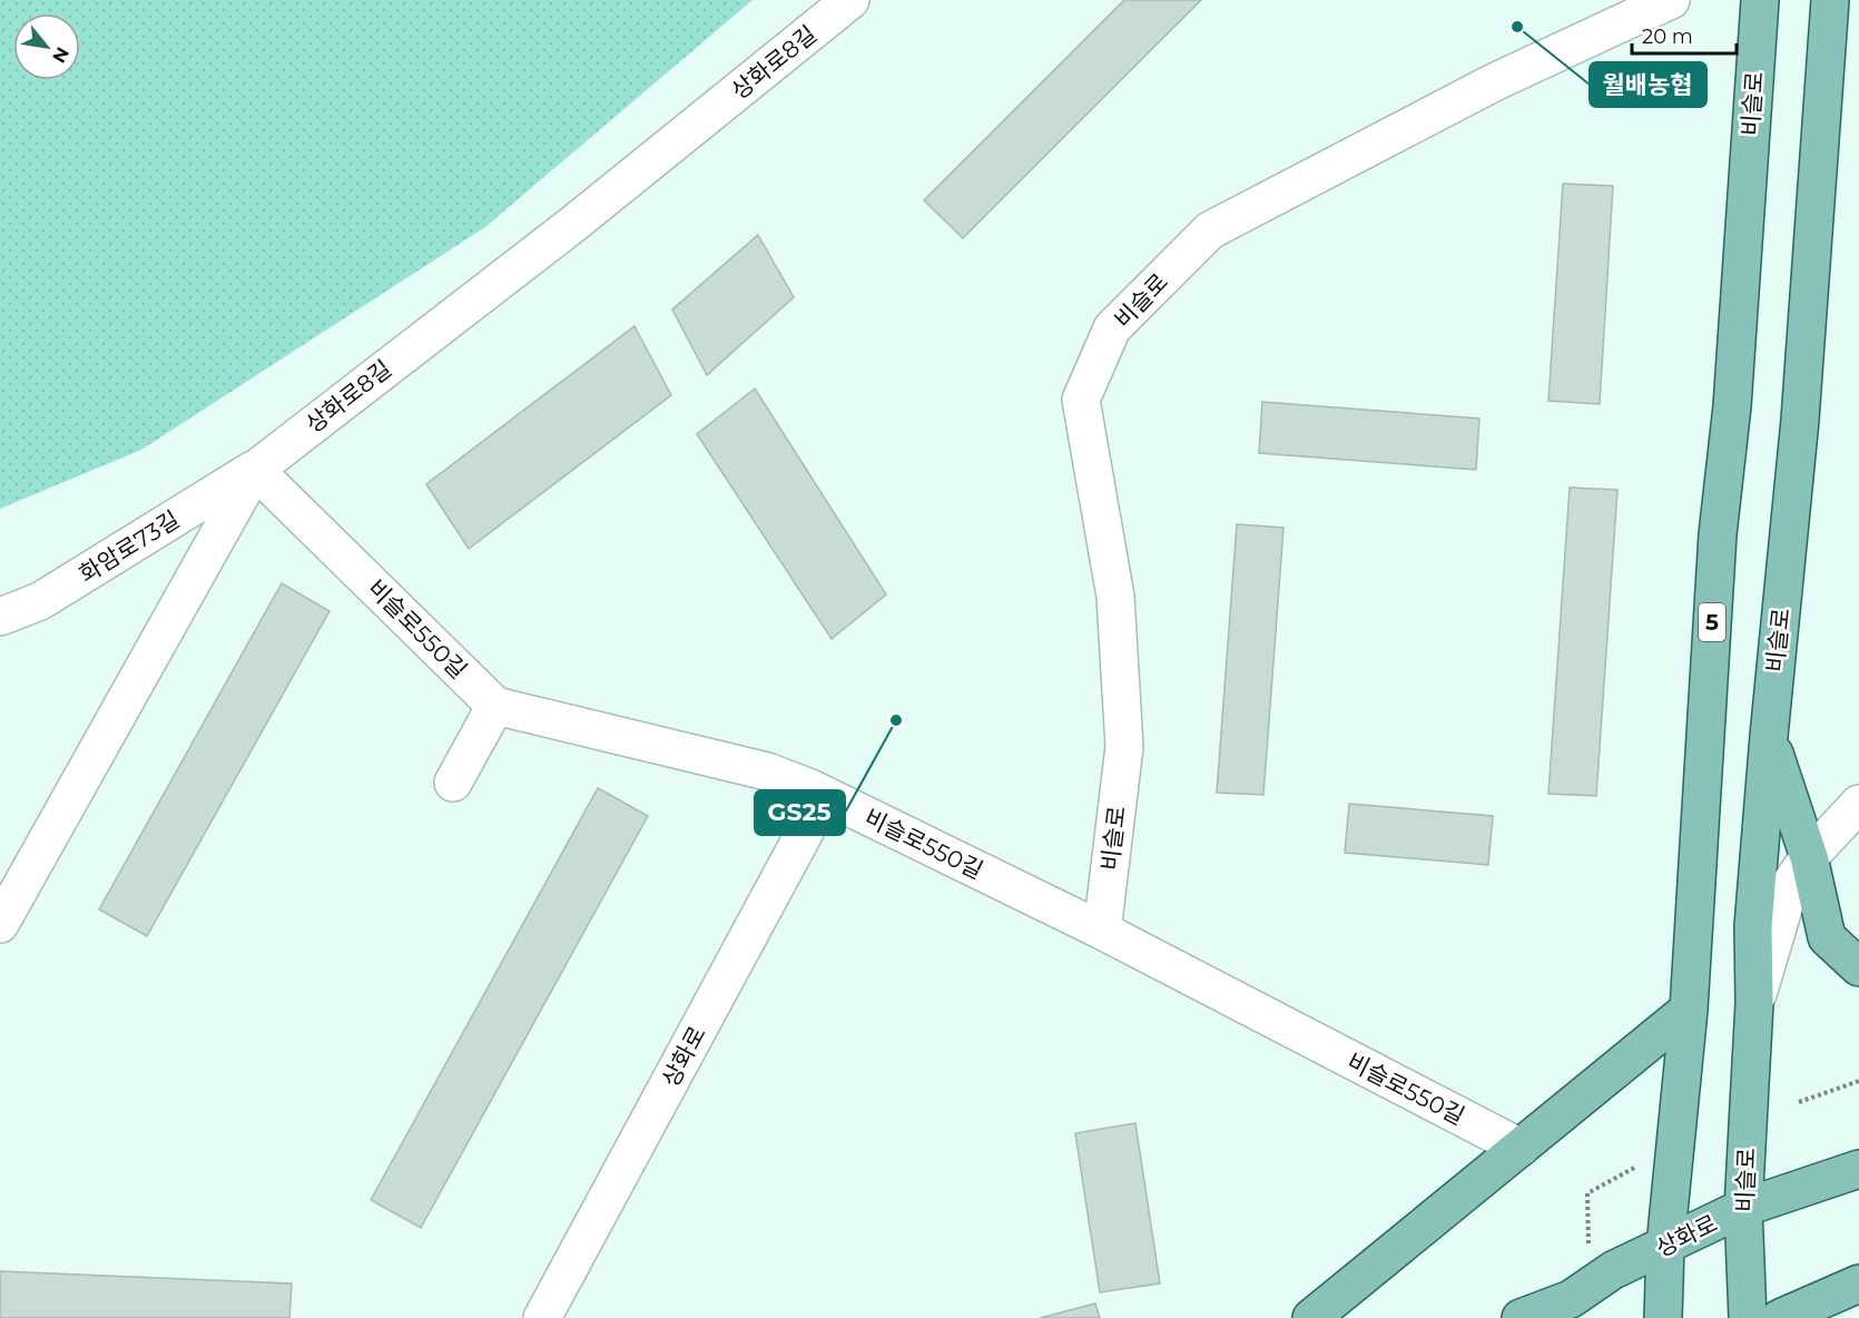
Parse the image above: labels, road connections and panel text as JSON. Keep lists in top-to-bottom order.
{
  "streets": {
    "main road": ["비슬로", "5", "상화로"],
    "street": ["상화로8길", "화암로73길", "비슬로550길"]
  },
  "crossings": [
    ["상화로8길", "화암로73길"],
    ["상화로8길", "비슬로550길"],
    ["비슬로", "비슬로550길"],
    ["비슬로", "상화로"],
    ["화암로73길", "비슬로550길"],
    ["비슬로550길", "상화로"]
  ],
  "places": ["월배농협", "GS25"],
  "scale_bar": "20 m",
  "north": "bottom right"
}
